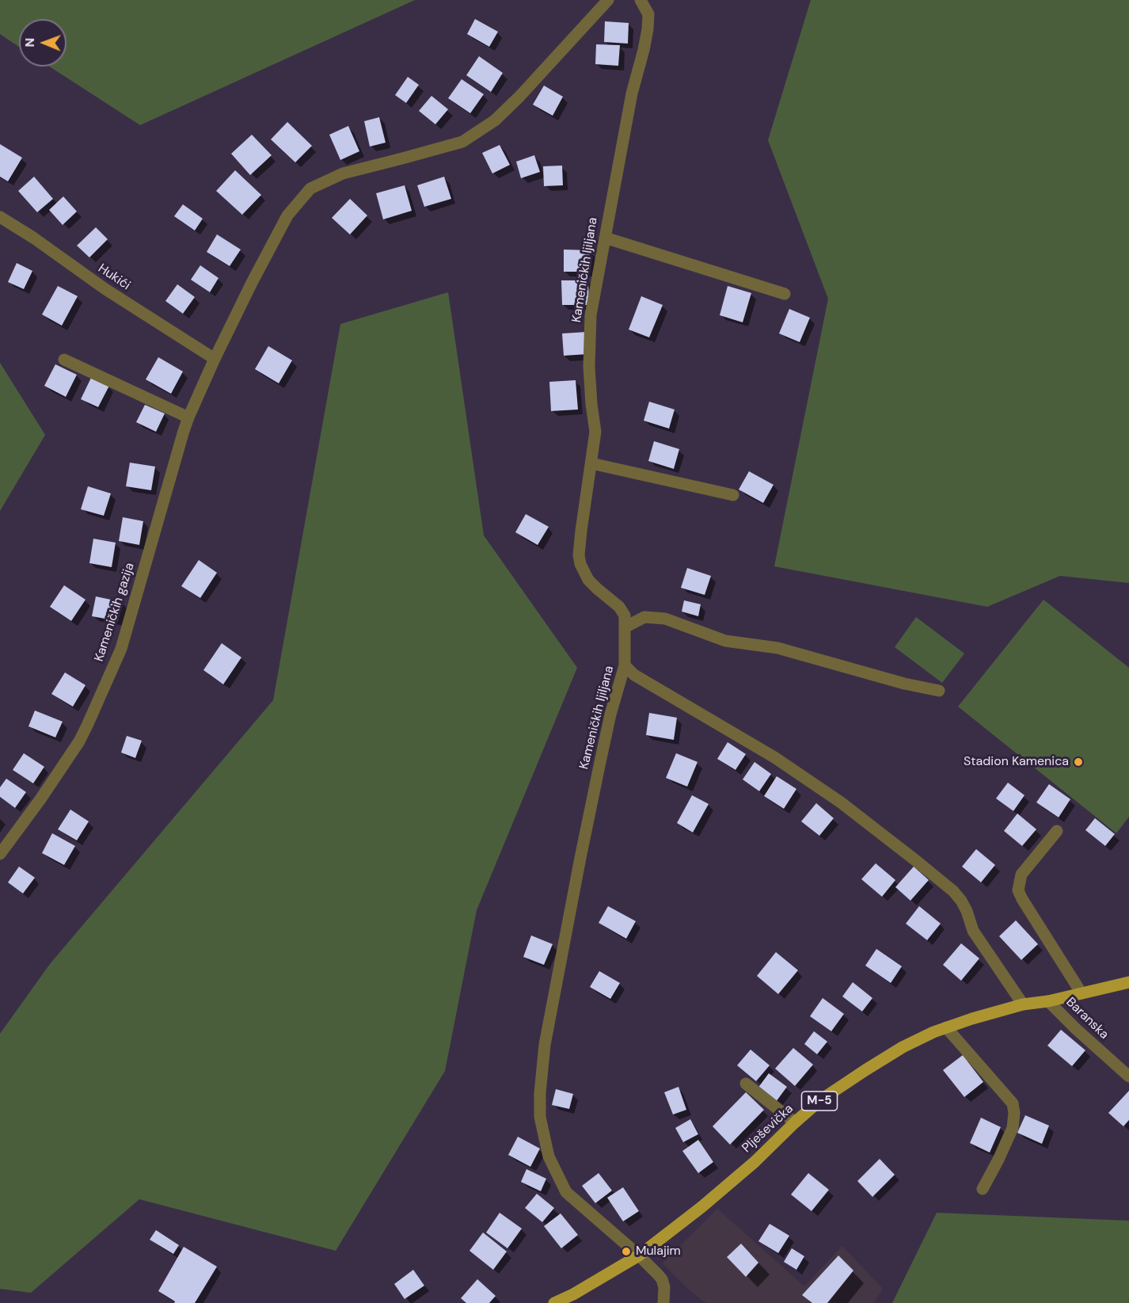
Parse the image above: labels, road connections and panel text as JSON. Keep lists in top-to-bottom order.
{
  "streets": {
    "main road": ["M-5", "Plješevička"],
    "street": [
      "Kameničkih ljiljana",
      "Hukići",
      "Kameničkih gazija",
      "Baranska"
    ]
  },
  "crossings": [
    ["Kameničkih ljiljana", "Plješevička"],
    ["Hukići", "Kameničkih gazija"],
    ["Baranska", "Plješevička"]
  ],
  "places": ["Stadion Kamenica", "Mulajim"],
  "north": "left"
}
